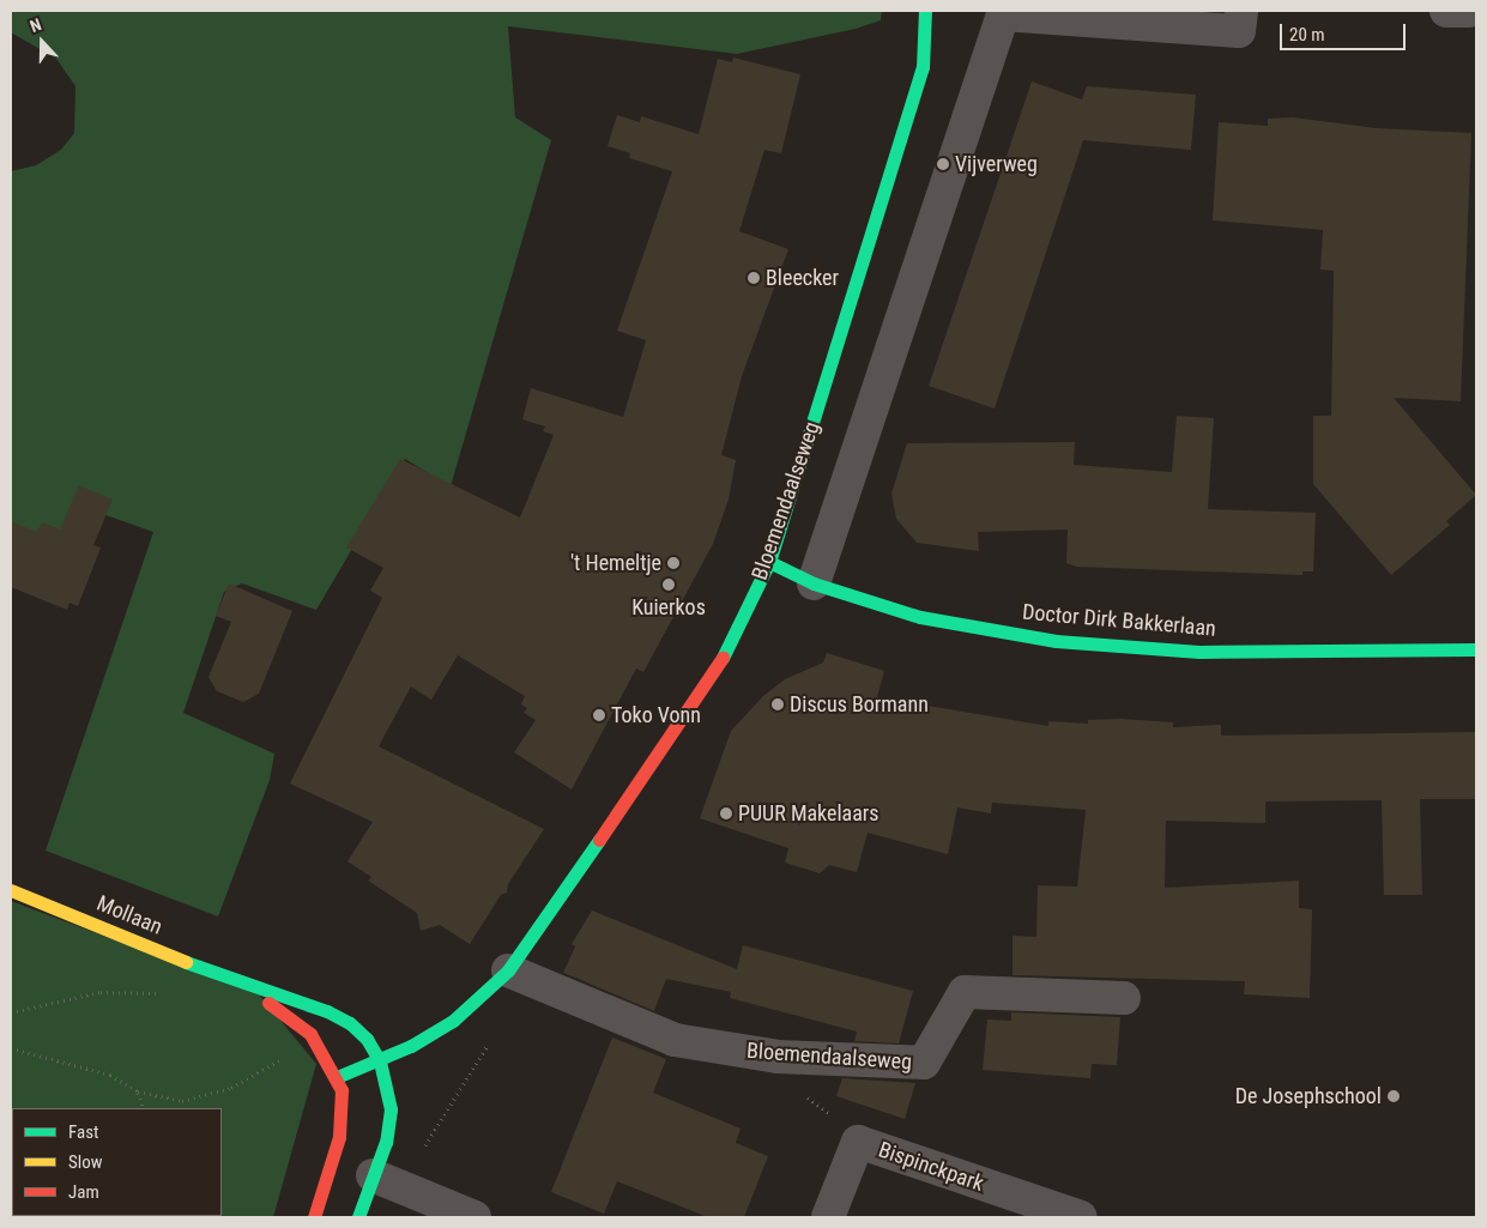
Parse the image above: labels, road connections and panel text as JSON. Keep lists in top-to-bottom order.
{
  "streets": {
    "street": [
      "Bloemendaalseweg",
      "Doctor Dirk Bakkerlaan",
      "Mollaan",
      "Bispinckpark"
    ]
  },
  "crossings": [
    ["Bloemendaalseweg", "Doctor Dirk Bakkerlaan"],
    ["Bloemendaalseweg", "Mollaan"]
  ],
  "places": [
    "Vijverweg",
    "Bleecker",
    "'t Hemeltje",
    "Kuierkos",
    "Discus Bormann",
    "Toko Vonn",
    "PUUR Makelaars",
    "De Josephschool"
  ],
  "legend": ["Fast", "Slow", "Jam"],
  "scale_bar": "20 m",
  "north": "top"
}
